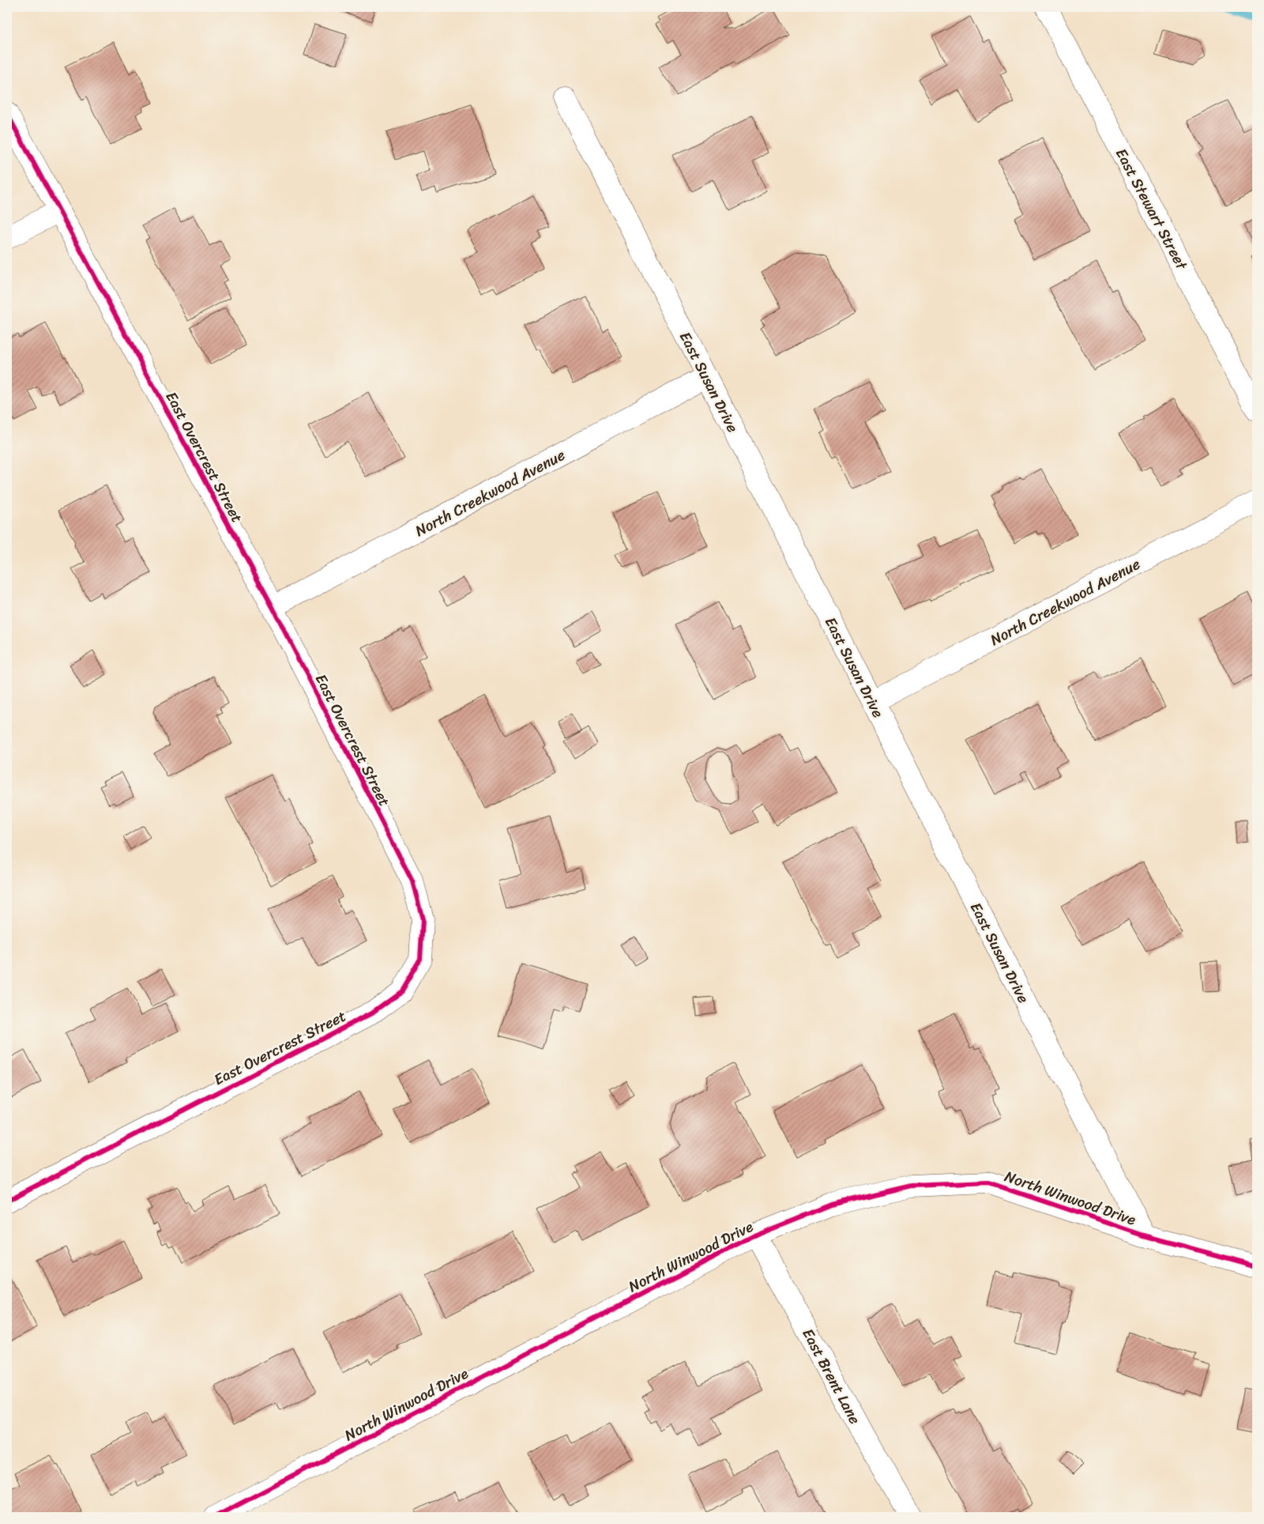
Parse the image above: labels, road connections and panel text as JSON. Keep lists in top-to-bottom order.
{
  "streets": {
    "street": [
      "East Stewart Street",
      "East Susan Drive",
      "East Overcrest Street",
      "North Creekwood Avenue",
      "North Winwood Drive",
      "East Brent Lane"
    ]
  },
  "crossings": [
    ["East Susan Drive", "North Creekwood Avenue"],
    ["East Susan Drive", "North Winwood Drive"],
    ["East Overcrest Street", "North Creekwood Avenue"],
    ["North Winwood Drive", "East Brent Lane"]
  ]
}
